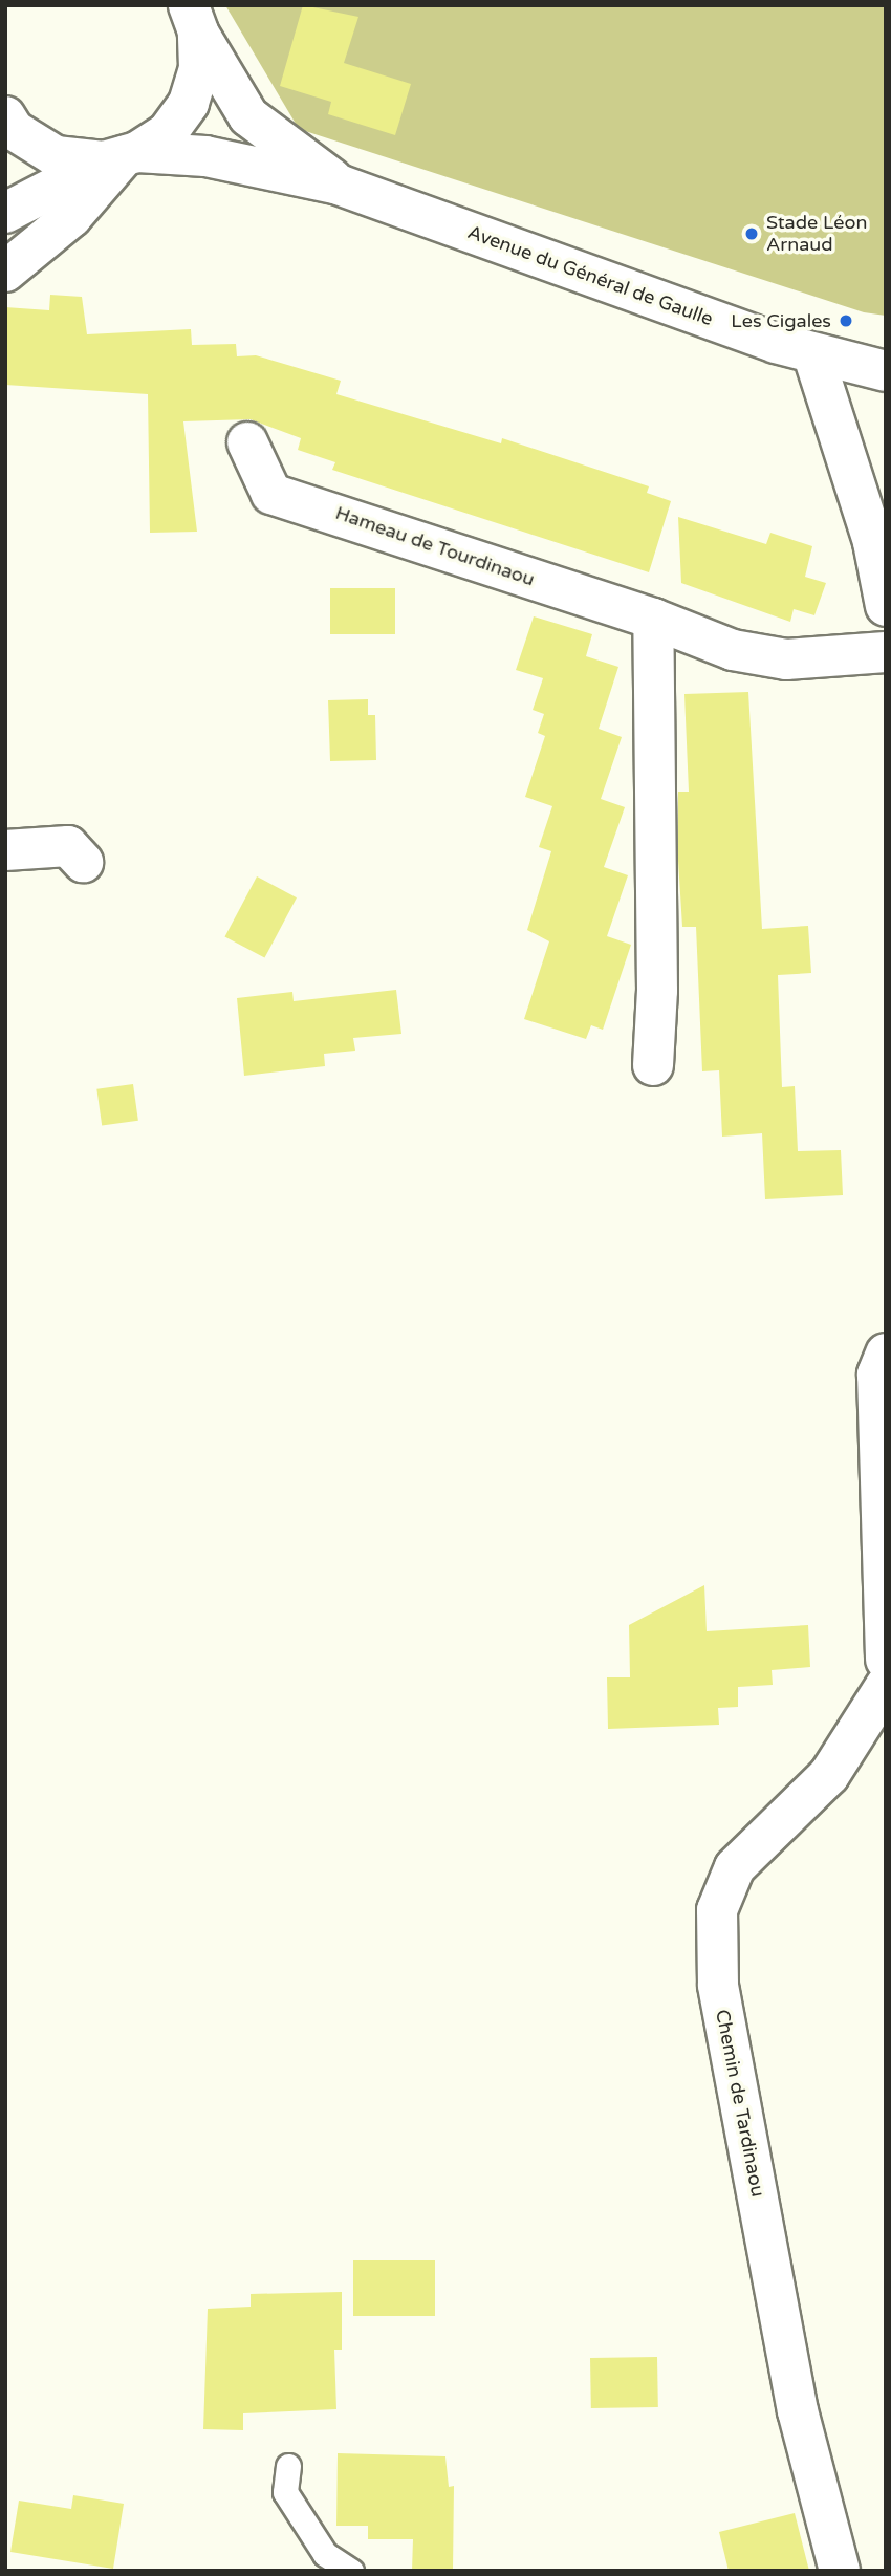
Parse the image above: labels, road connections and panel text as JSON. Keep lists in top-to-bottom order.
{
  "streets": {
    "street": ["Avenue du Général de Gaulle", "Hameau de Tourdinaou", "Chemin de Tardinaou"]
  },
  "places": ["Stade Léon Arnaud", "Les Cigales"]
}
